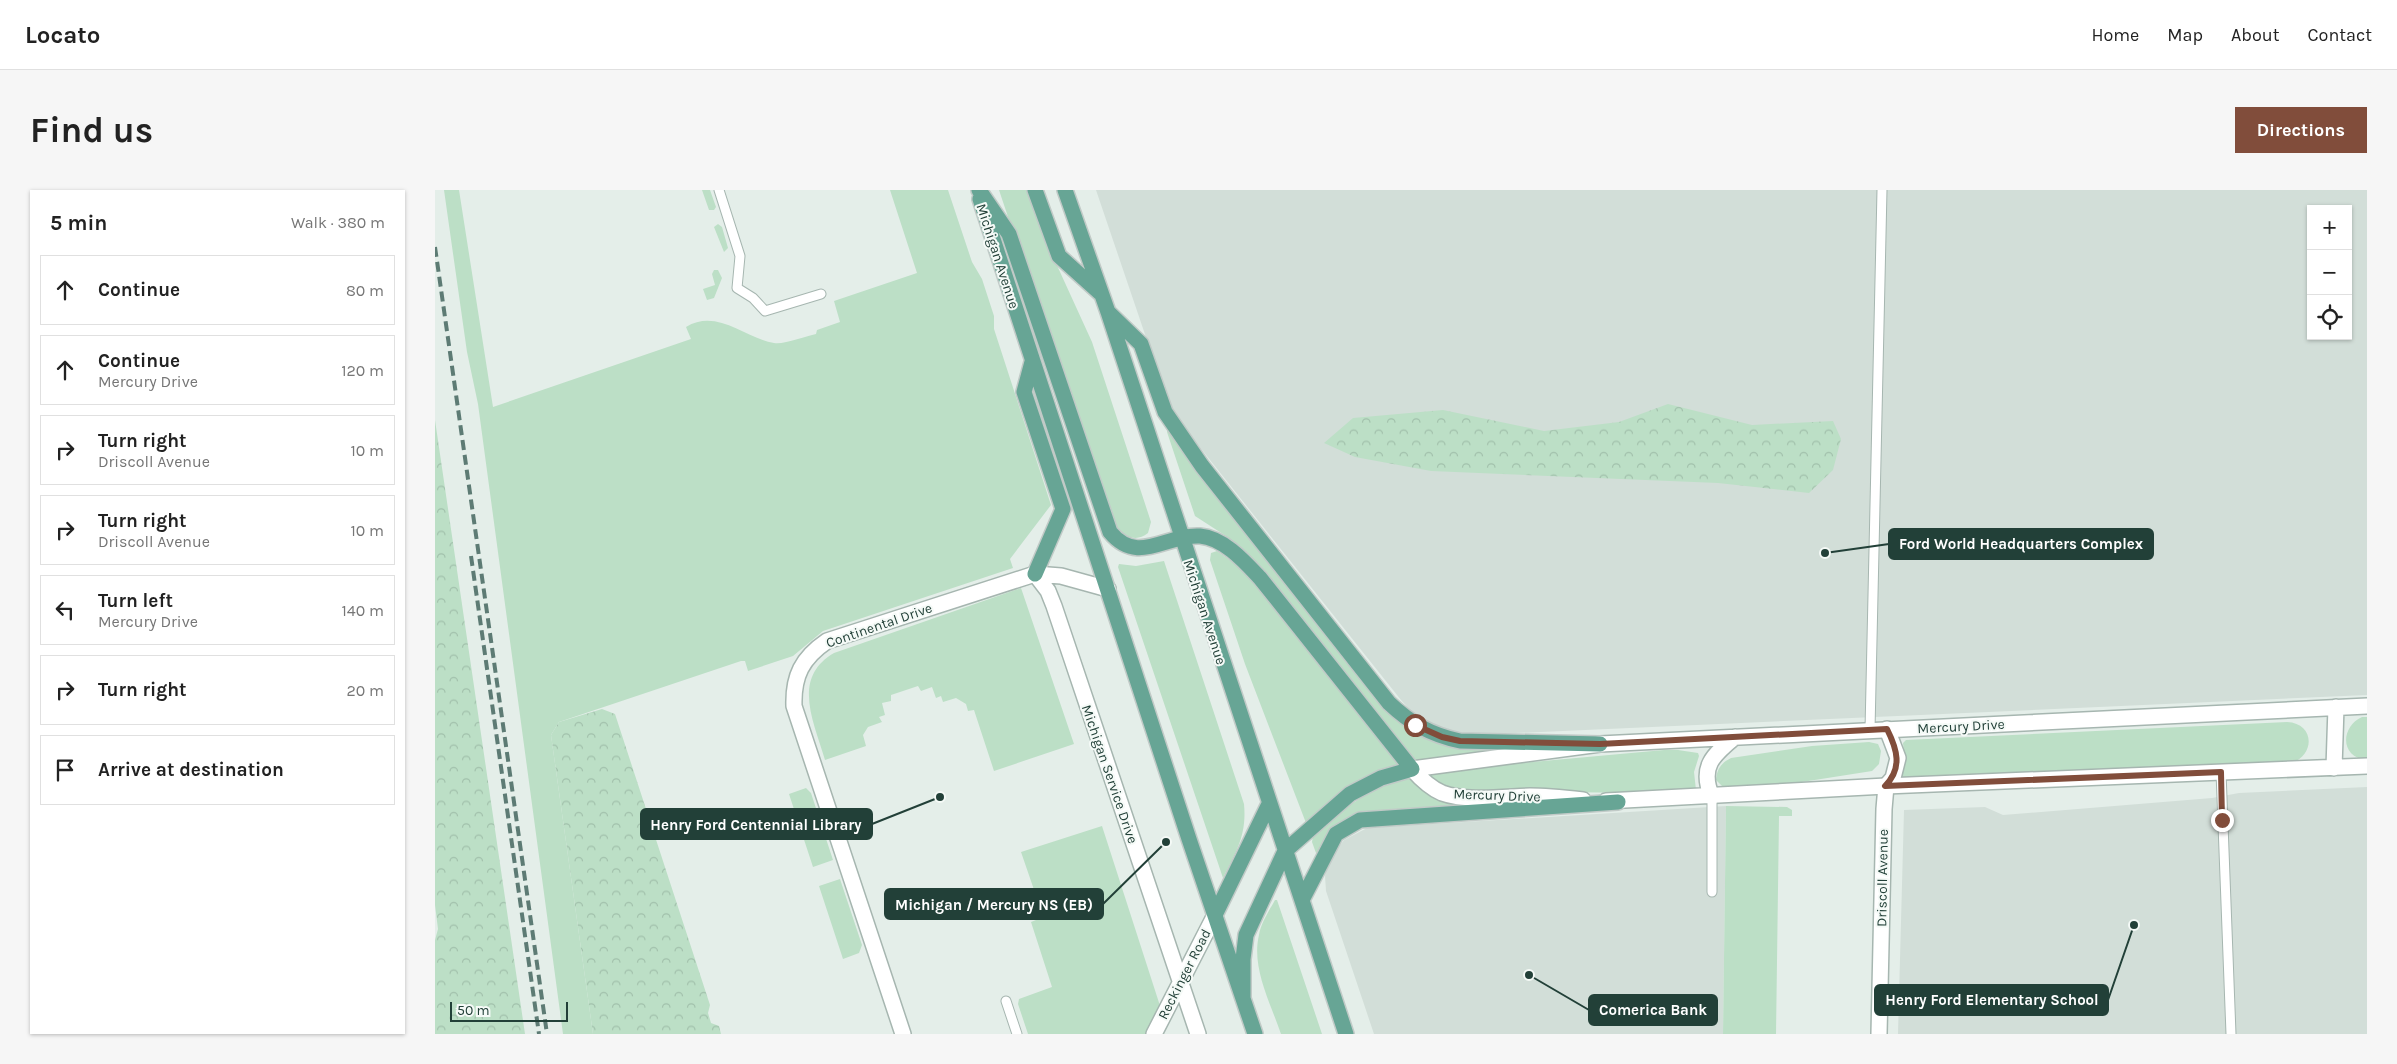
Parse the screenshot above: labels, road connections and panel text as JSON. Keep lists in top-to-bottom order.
{
  "streets": {
    "main road": ["Michigan Avenue"],
    "street": [
      "Continental Drive",
      "Mercury Drive",
      "Michigan Service Drive",
      "Driscoll Avenue",
      "Reckinger Road"
    ]
  },
  "crossings": [
    ["Michigan Avenue", "Continental Drive"],
    ["Michigan Avenue", "Reckinger Road"],
    ["Continental Drive", "Michigan Service Drive"],
    ["Mercury Drive", "Driscoll Avenue"],
    ["Michigan Service Drive", "Reckinger Road"]
  ],
  "places": [
    "Ford World Headquarters Complex",
    "Henry Ford Centennial Library",
    "Michigan / Mercury NS (EB)",
    "Henry Ford Elementary School",
    "Comerica Bank"
  ],
  "scale_bar": "50 m",
  "page": {
    "header": "Locato",
    "nav": [
      "Home",
      "Map",
      "About",
      "Contact"
    ],
    "buttons": "Directions",
    "title": "Find us",
    "heading": ["5 min", "Walk · 380 m"],
    "map_buttons": ["+", "−"],
    "list": [
      ["Continue", "80 m"],
      ["Continue", "Mercury Drive", "120 m"],
      ["Turn right", "Driscoll Avenue", "10 m"],
      ["Turn right", "Driscoll Avenue", "10 m"],
      ["Turn left", "Mercury Drive", "140 m"],
      ["Turn right", "20 m"],
      "Arrive at destination"
    ],
    "scale": "50 m"
  }
}
